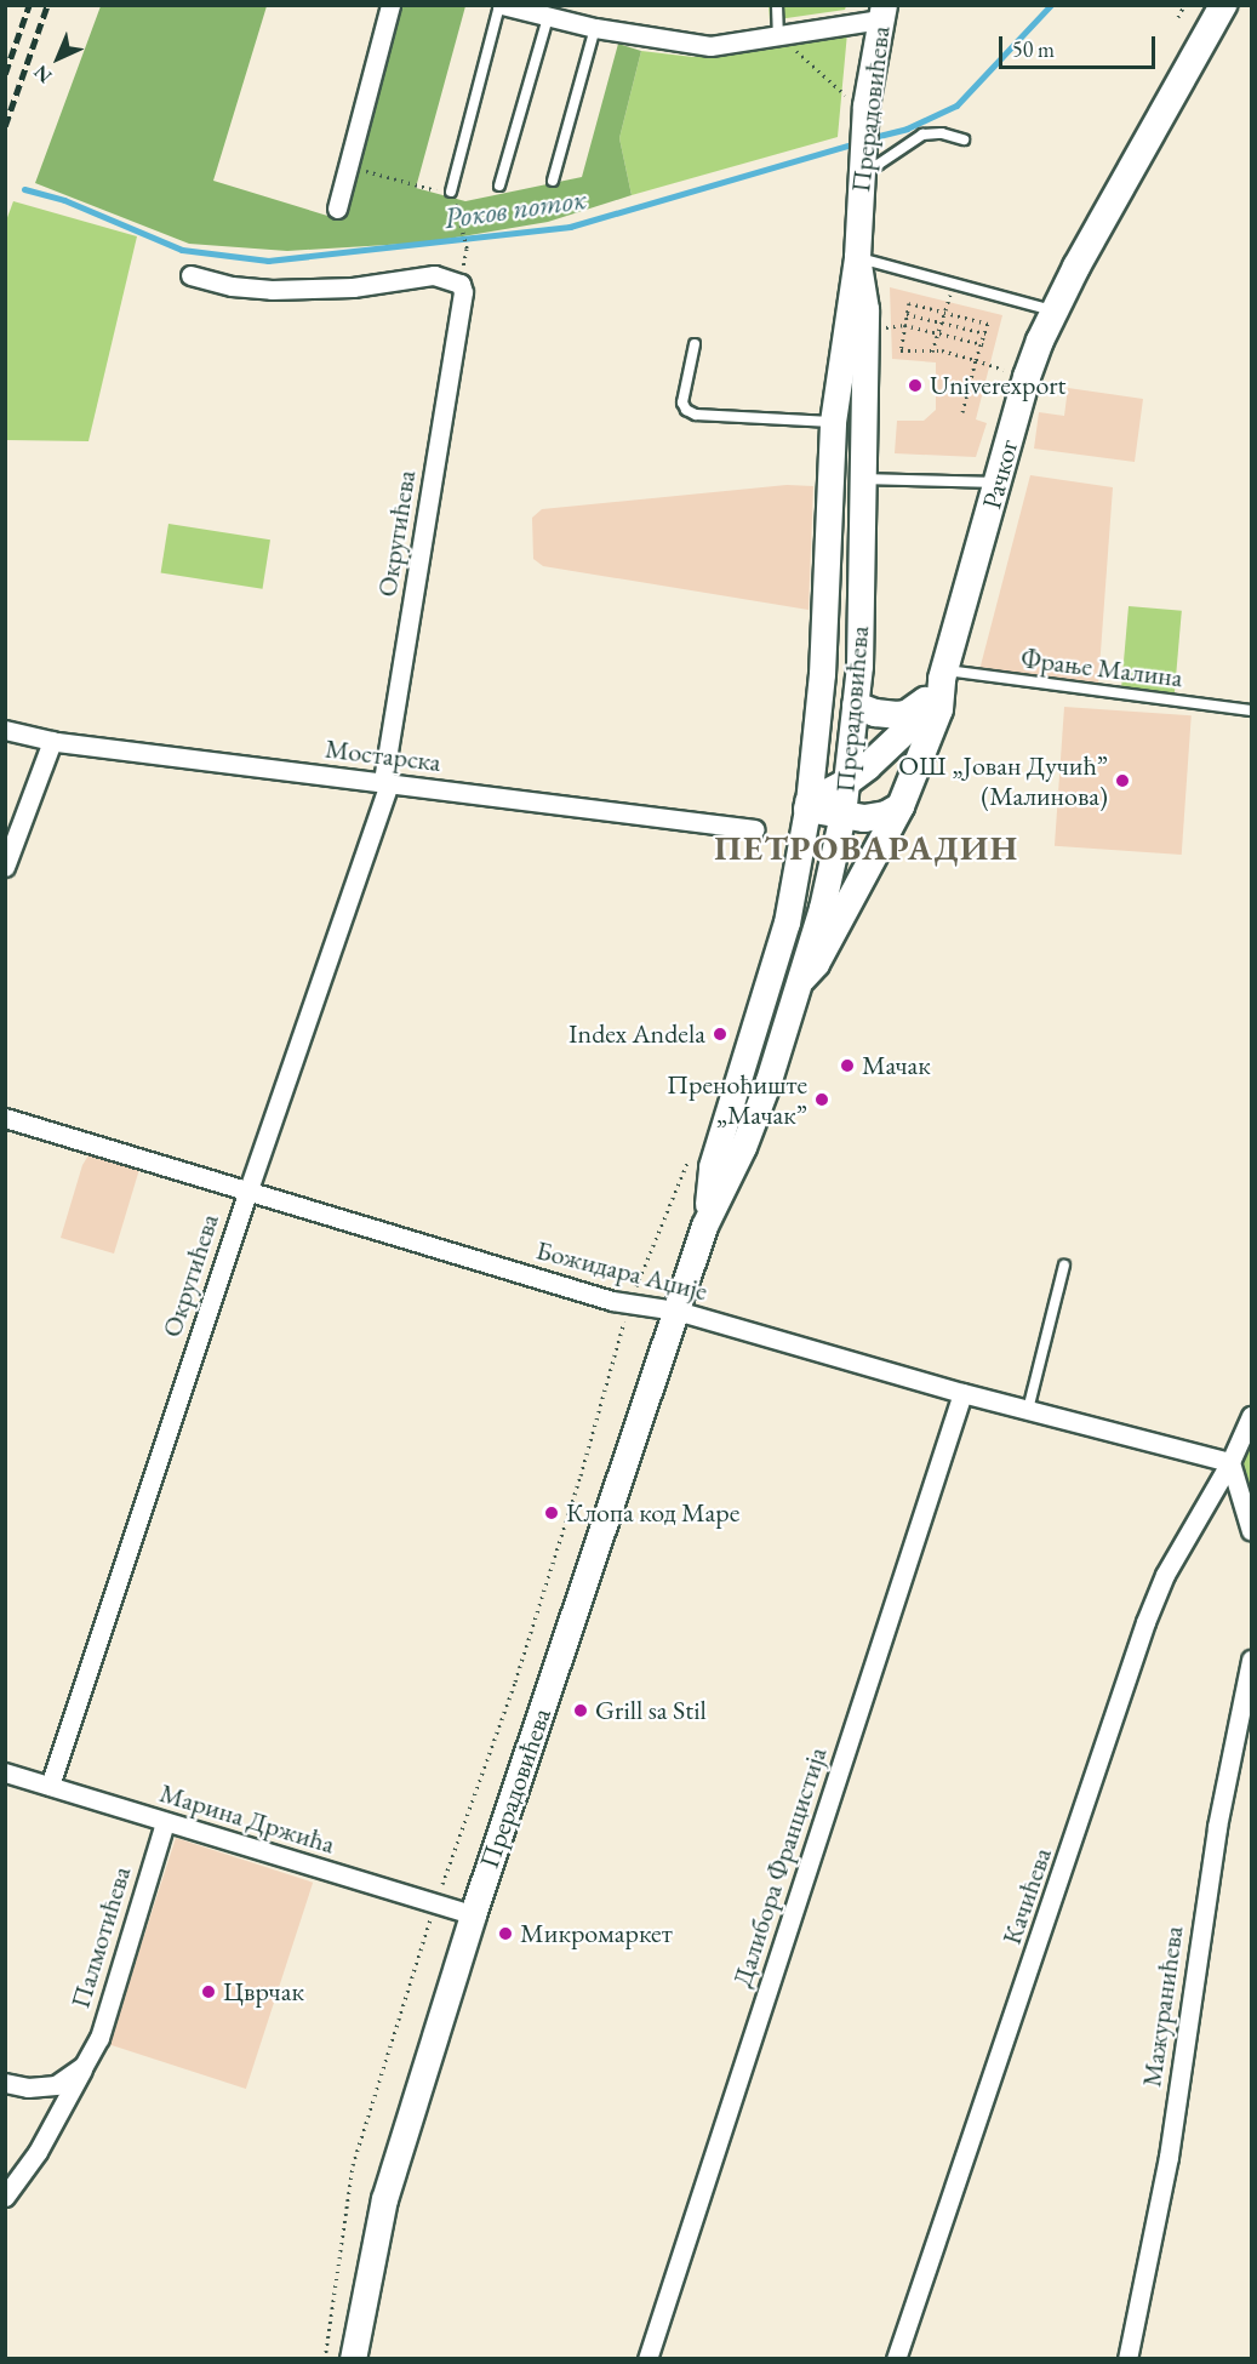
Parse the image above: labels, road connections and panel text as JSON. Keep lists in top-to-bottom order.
{
  "streets": {
    "main road": ["Прерадовићева", "Рачког"],
    "street": [
      "Округићева",
      "Мостарска",
      "Божидара Аџије",
      "Марина Држића",
      "Далибора Францистија",
      "Качићева",
      "Палмотићева",
      "Мажуранићева"
    ],
    "lane": ["Фрање Малина"]
  },
  "crossings": [
    ["Прерадовићева", "Рачког"],
    ["Прерадовићева", "Божидара Аџије"],
    ["Прерадовићева", "Марина Држића"],
    ["Рачког", "Фрање Малина"],
    ["Округићева", "Мостарска"],
    ["Округићева", "Божидара Аџије"],
    ["Округићева", "Марина Држића"],
    ["Божидара Аџије", "Далибора Францистија"],
    ["Божидара Аџије", "Качићева"],
    ["Марина Држића", "Палмотићева"]
  ],
  "districts": ["ПЕТРОВАРАДИН"],
  "water": ["Роков поток"],
  "places": [
    "Univerexport",
    "ОШ „Јован Дучић” (Малинова)",
    "Index Andela",
    "Мачак",
    "Преноћиште „Мачак”",
    "Клопа код Маре",
    "Grill sa Stil",
    "Микромаркет",
    "Цврчак"
  ],
  "scale_bar": "50 m",
  "north": "bottom left"
}
